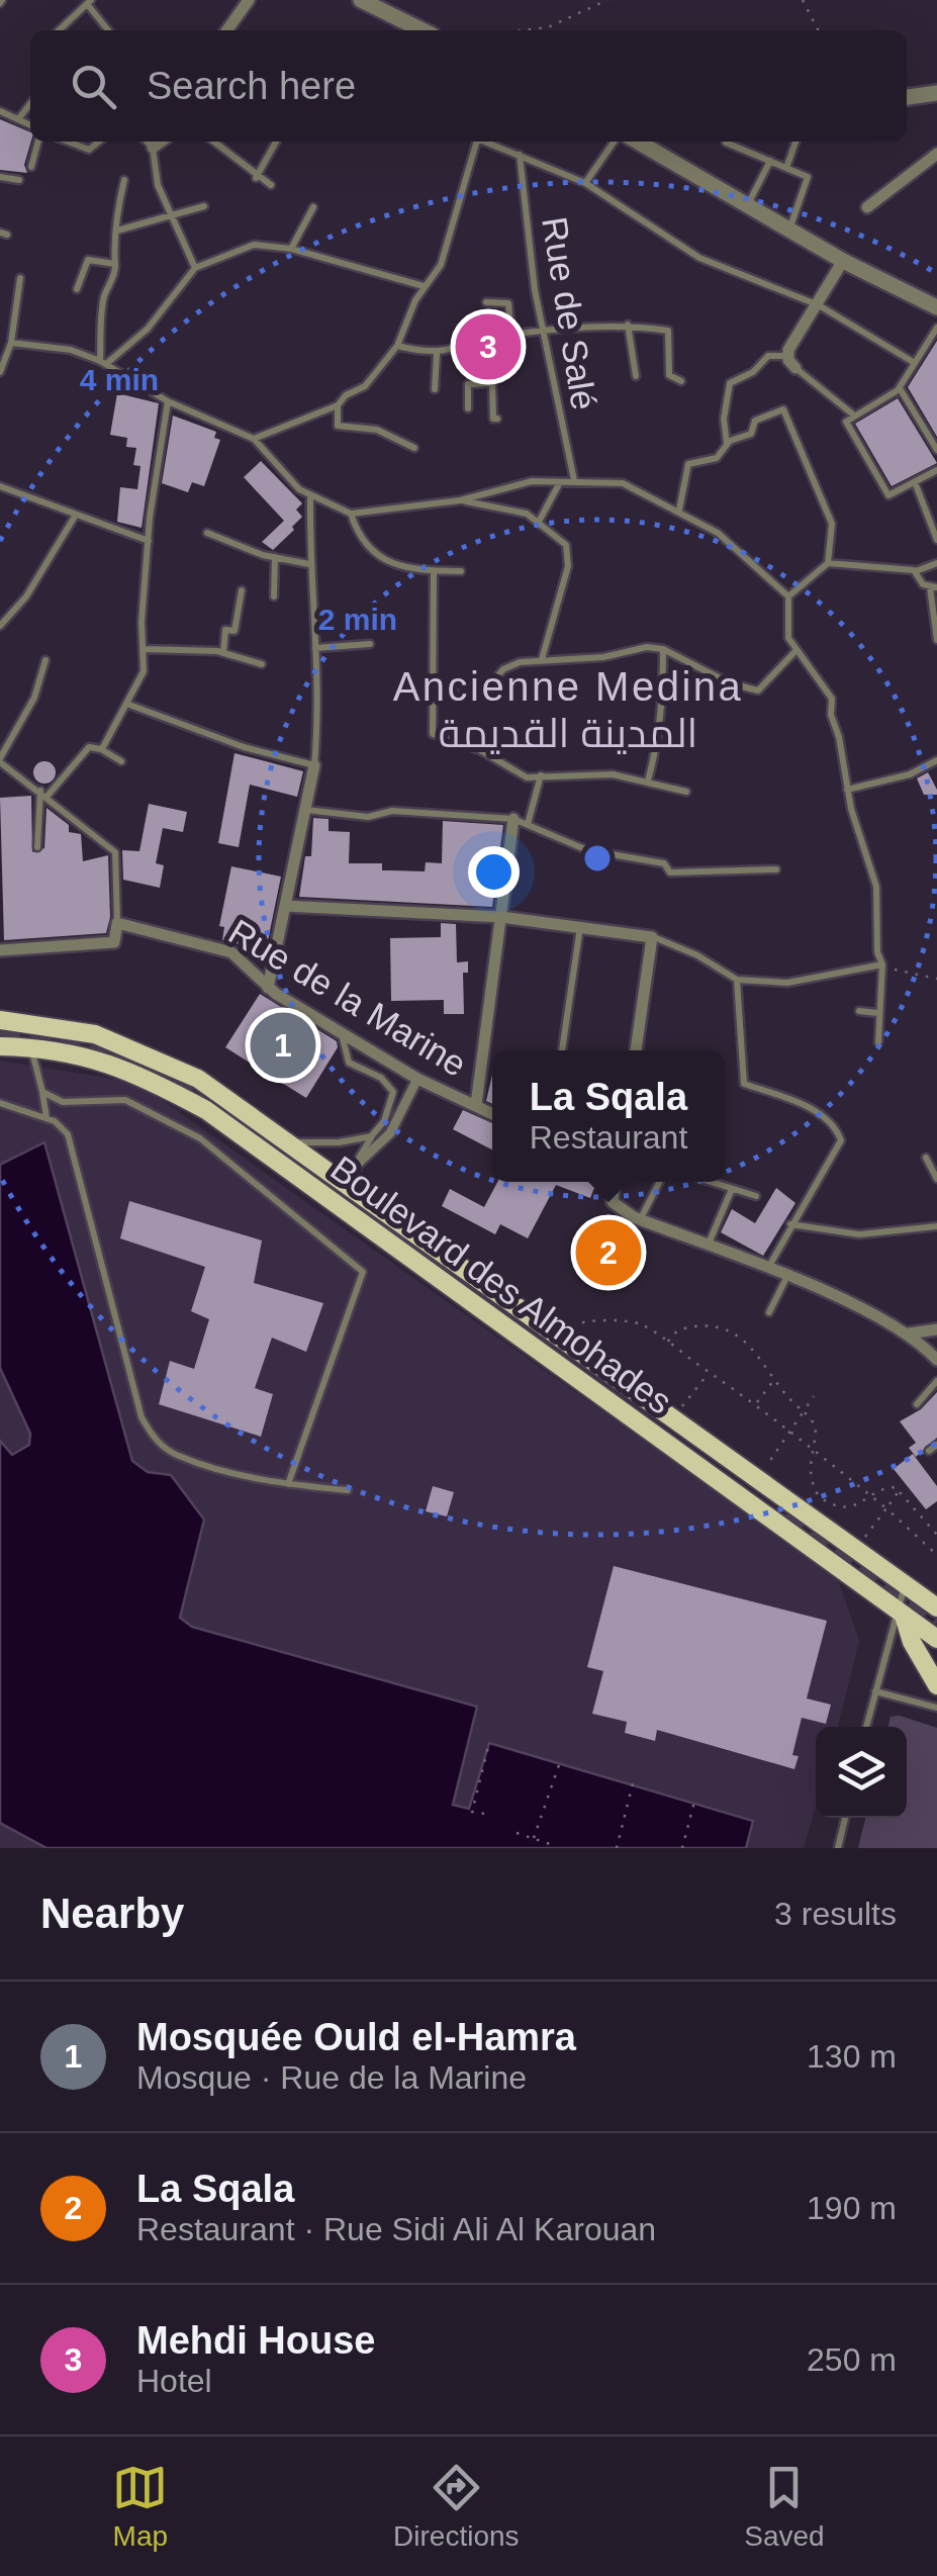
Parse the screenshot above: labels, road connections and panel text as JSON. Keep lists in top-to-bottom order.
{
  "streets": {
    "main road": ["Boulevard des Almohades"],
    "street": ["Rue de la Marine"],
    "lane": ["Rue de Salé"]
  },
  "districts": ["Ancienne Medina المدينة القديمة"],
  "page": {
    "search": "Search here",
    "pins": ["3", "1", "2"],
    "popup": ["La Sqala", "Restaurant"],
    "heading": ["Nearby", "3 results"],
    "list": [
      {
        "mark": "1",
        "name": "Mosquée Ould el-Hamra",
        "note": "Mosque · Rue de la Marine",
        "value": "130 m"
      },
      {
        "mark": "2",
        "name": "La Sqala",
        "note": "Restaurant · Rue Sidi Ali Al Karouan",
        "value": "190 m"
      },
      {
        "mark": "3",
        "name": "Mehdi House",
        "note": "Hotel",
        "value": "250 m"
      }
    ],
    "nav": ["Map", "Directions", "Saved"]
  },
  "rings": ["4 min", "2 min"]
}
